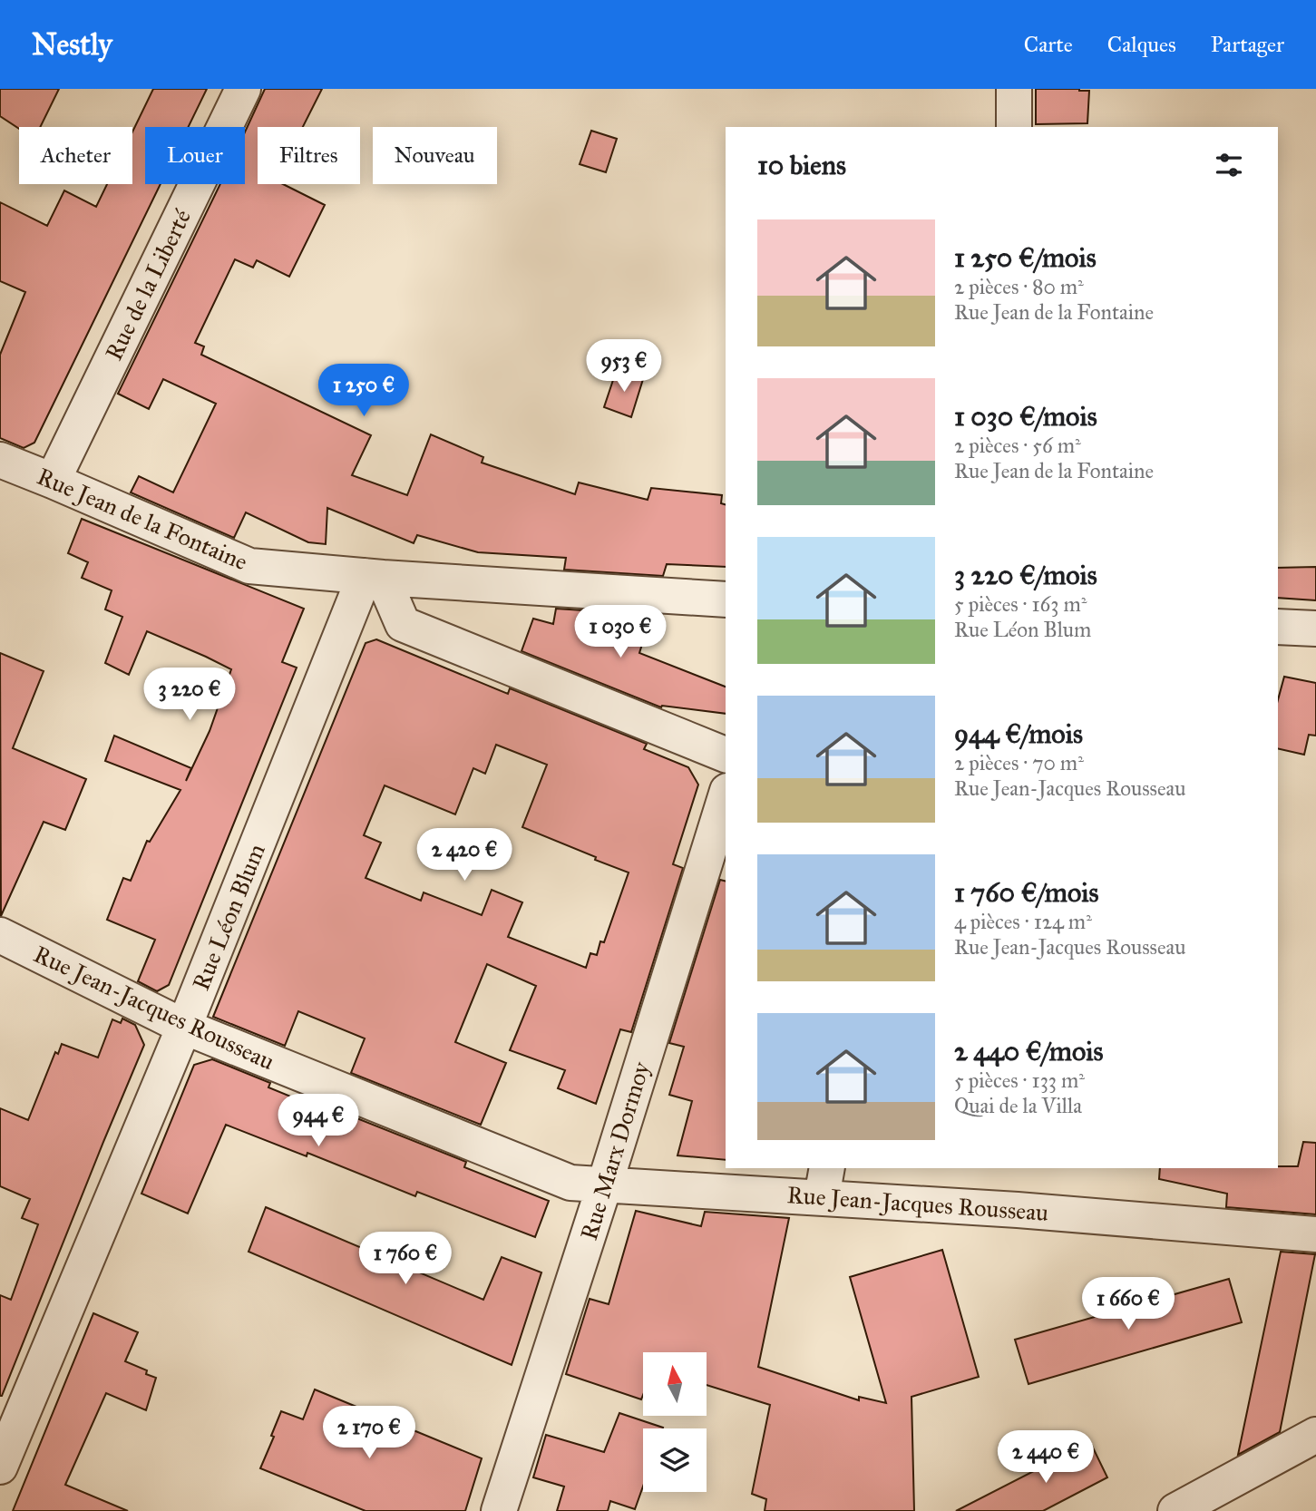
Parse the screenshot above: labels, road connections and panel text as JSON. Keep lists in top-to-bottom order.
{
  "streets": {
    "street": [
      "Rue de la Liberté",
      "Rue Jean de la Fontaine",
      "Rue Léon Blum",
      "Rue Jean-Jacques Rousseau",
      "Rue Marx Dormoy"
    ]
  },
  "crossings": [
    ["Rue de la Liberté", "Rue Jean de la Fontaine"],
    ["Rue Jean de la Fontaine", "Rue Léon Blum"],
    ["Rue Léon Blum", "Rue Jean-Jacques Rousseau"],
    ["Rue Jean-Jacques Rousseau", "Rue Marx Dormoy"]
  ],
  "north": "top",
  "page": {
    "header": "Nestly",
    "nav": ["Carte", "Calques", "Partager"],
    "chip": [
      "Acheter",
      "Louer",
      "Filtres",
      "Nouveau"
    ],
    "heading": "10 biens",
    "list": [
      {
        "name": "1 250 €/mois",
        "note": "2 pièces · 80 m² · Rue Jean de la Fontaine"
      },
      {
        "name": "1 030 €/mois",
        "note": "2 pièces · 56 m² · Rue Jean de la Fontaine"
      },
      {
        "name": "3 220 €/mois",
        "note": "5 pièces · 163 m² · Rue Léon Blum"
      },
      {
        "name": "944 €/mois",
        "note": "2 pièces · 70 m² · Rue Jean-Jacques Rousseau"
      },
      {
        "name": "1 760 €/mois",
        "note": "4 pièces · 124 m² · Rue Jean-Jacques Rousseau"
      },
      {
        "name": "2 440 €/mois",
        "note": "5 pièces · 133 m² · Quai de la Villa"
      }
    ],
    "price": [
      "953 €",
      "1 250 €",
      "1 030 €",
      "3 220 €",
      "2 420 €",
      "944 €",
      "1 760 €",
      "1 660 €",
      "2 170 €",
      "2 440 €"
    ]
  }
}
